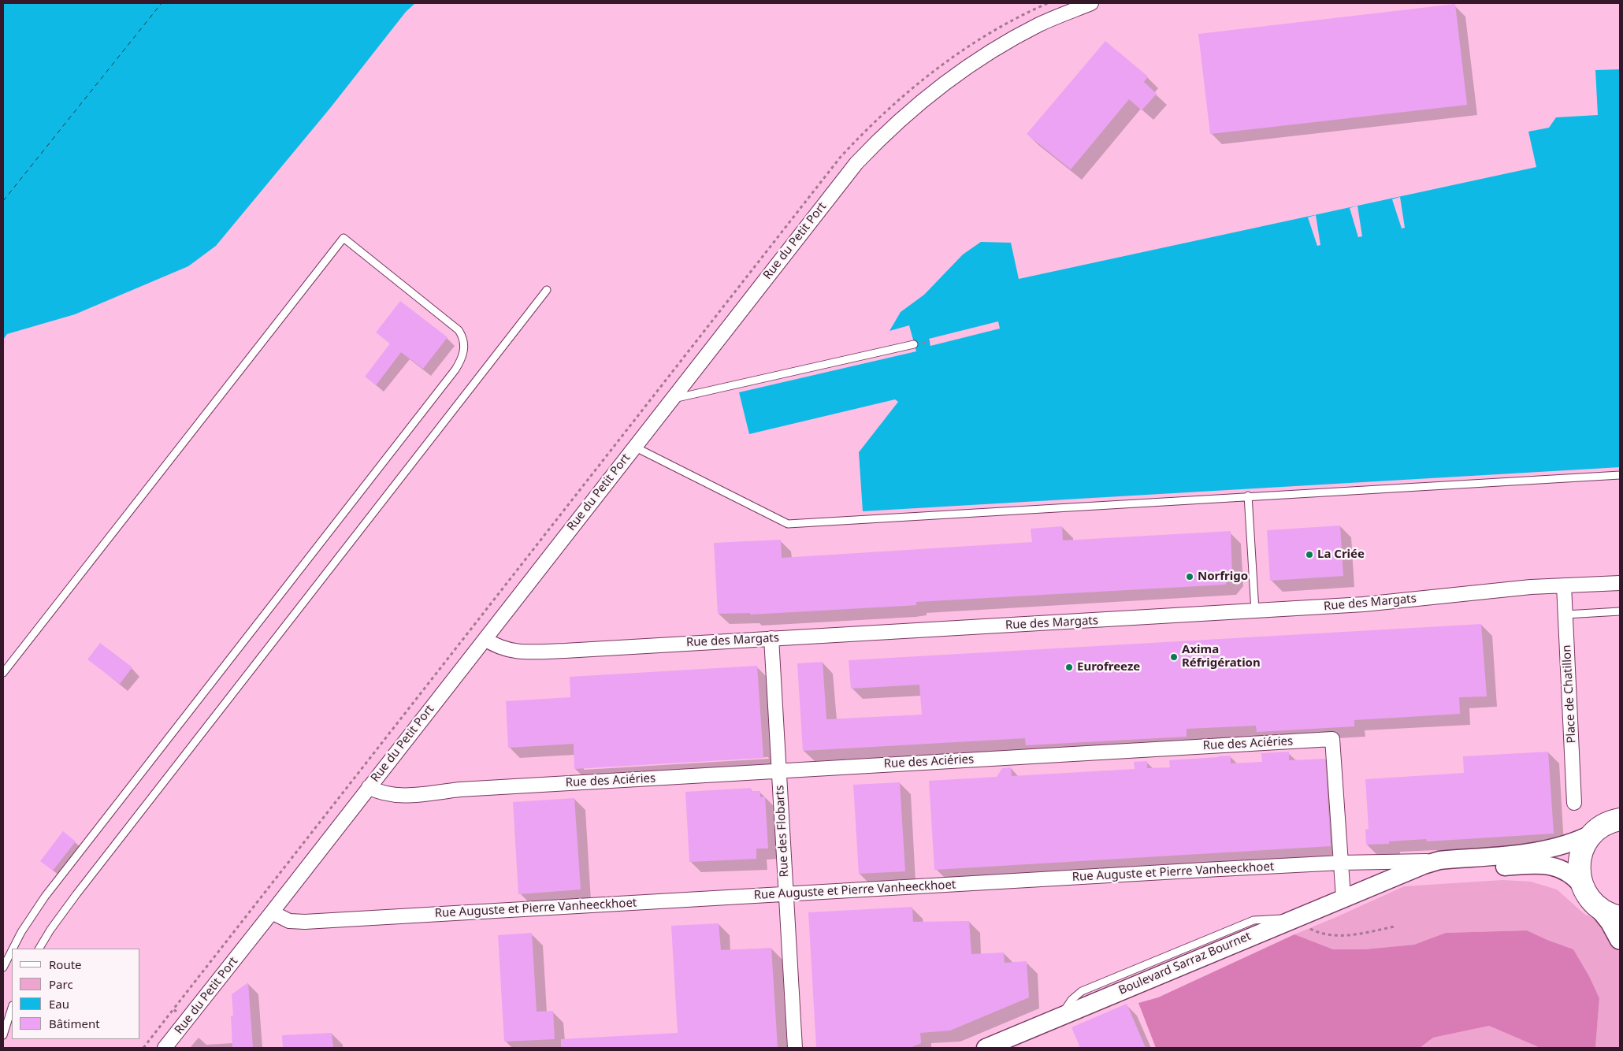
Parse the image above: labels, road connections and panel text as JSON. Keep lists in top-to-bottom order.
{
  "streets": {
    "street": [
      "Rue du Petit Port",
      "Rue des Margats",
      "Place de Chatillon",
      "Rue des Aciéries",
      "Rue des Flobarts",
      "Rue Auguste et Pierre Vanheeckhoet",
      "Boulevard Sarraz Bournet"
    ]
  },
  "crossings": [
    ["Rue du Petit Port", "Rue des Margats"],
    ["Rue du Petit Port", "Rue des Aciéries"],
    ["Rue du Petit Port", "Rue Auguste et Pierre Vanheeckhoet"],
    ["Rue des Margats", "Place de Chatillon"],
    ["Rue des Margats", "Rue des Flobarts"],
    ["Rue des Aciéries", "Rue des Flobarts"],
    ["Rue des Aciéries", "Rue Auguste et Pierre Vanheeckhoet"],
    ["Rue des Aciéries", "Boulevard Sarraz Bournet"],
    ["Rue des Flobarts", "Rue Auguste et Pierre Vanheeckhoet"],
    ["Rue Auguste et Pierre Vanheeckhoet", "Boulevard Sarraz Bournet"]
  ],
  "places": [
    "La Criée",
    "Norfrigo",
    "Axima Réfrigération",
    "Eurofreeze"
  ],
  "legend": [
    "Route",
    "Parc",
    "Eau",
    "Bâtiment"
  ]
}
